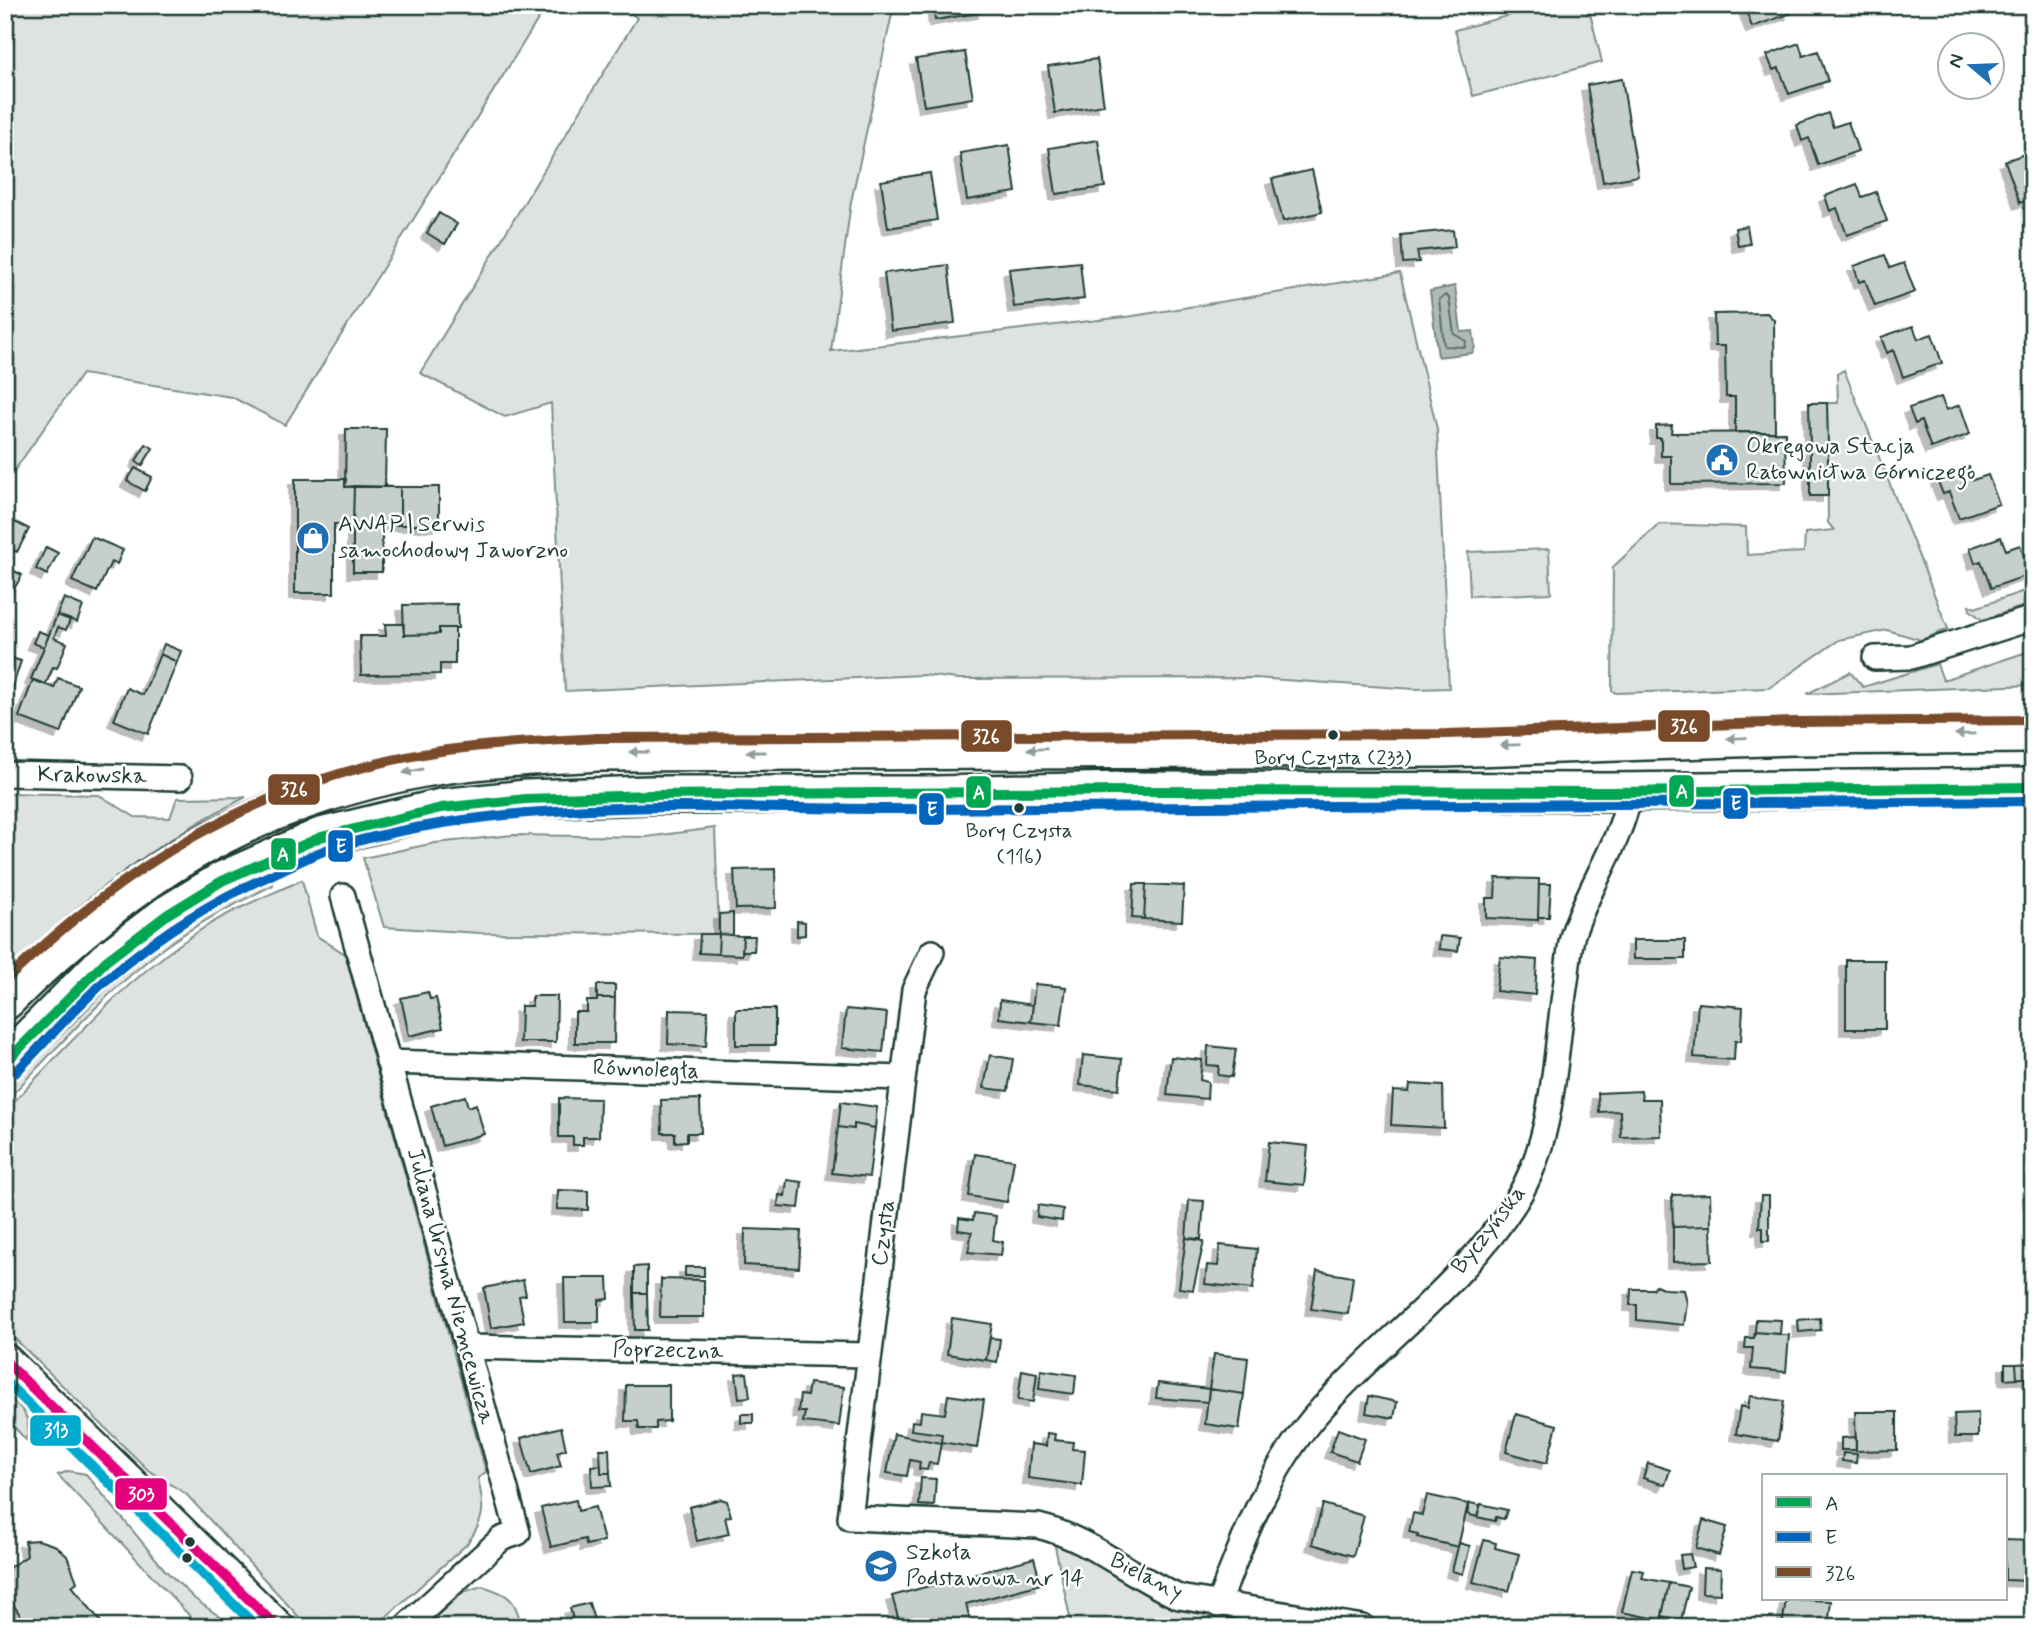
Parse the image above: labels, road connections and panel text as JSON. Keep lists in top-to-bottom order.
{
  "streets": {
    "street": [
      "Krakowska",
      "Równoległa",
      "Byczyńska",
      "Czysta",
      "Juliana Ursyna Niemcewicza",
      "Poprzeczna",
      "Bielany"
    ]
  },
  "crossings": [
    ["Równoległa", "Czysta"],
    ["Równoległa", "Juliana Ursyna Niemcewicza"],
    ["Byczyńska", "Bielany"],
    ["Czysta", "Poprzeczna"],
    ["Czysta", "Bielany"],
    ["Juliana Ursyna Niemcewicza", "Poprzeczna"]
  ],
  "places": {
    "public building": ["Okręgowa Stacja Ratownictwa Górniczego"],
    "shop": ["AWAP | Serwis samochodowy Jaworzno"],
    "other": ["Bory Czysta (233)", "Bory Czysta (116)"],
    "school or university": ["Szkoła Podstawowa nr 14"]
  },
  "lines": [
    "transit line 326",
    "transit line A",
    "transit line E",
    "transit line 303",
    "transit line 313"
  ],
  "legend": ["A", "E", "326"],
  "north": "left"
}
